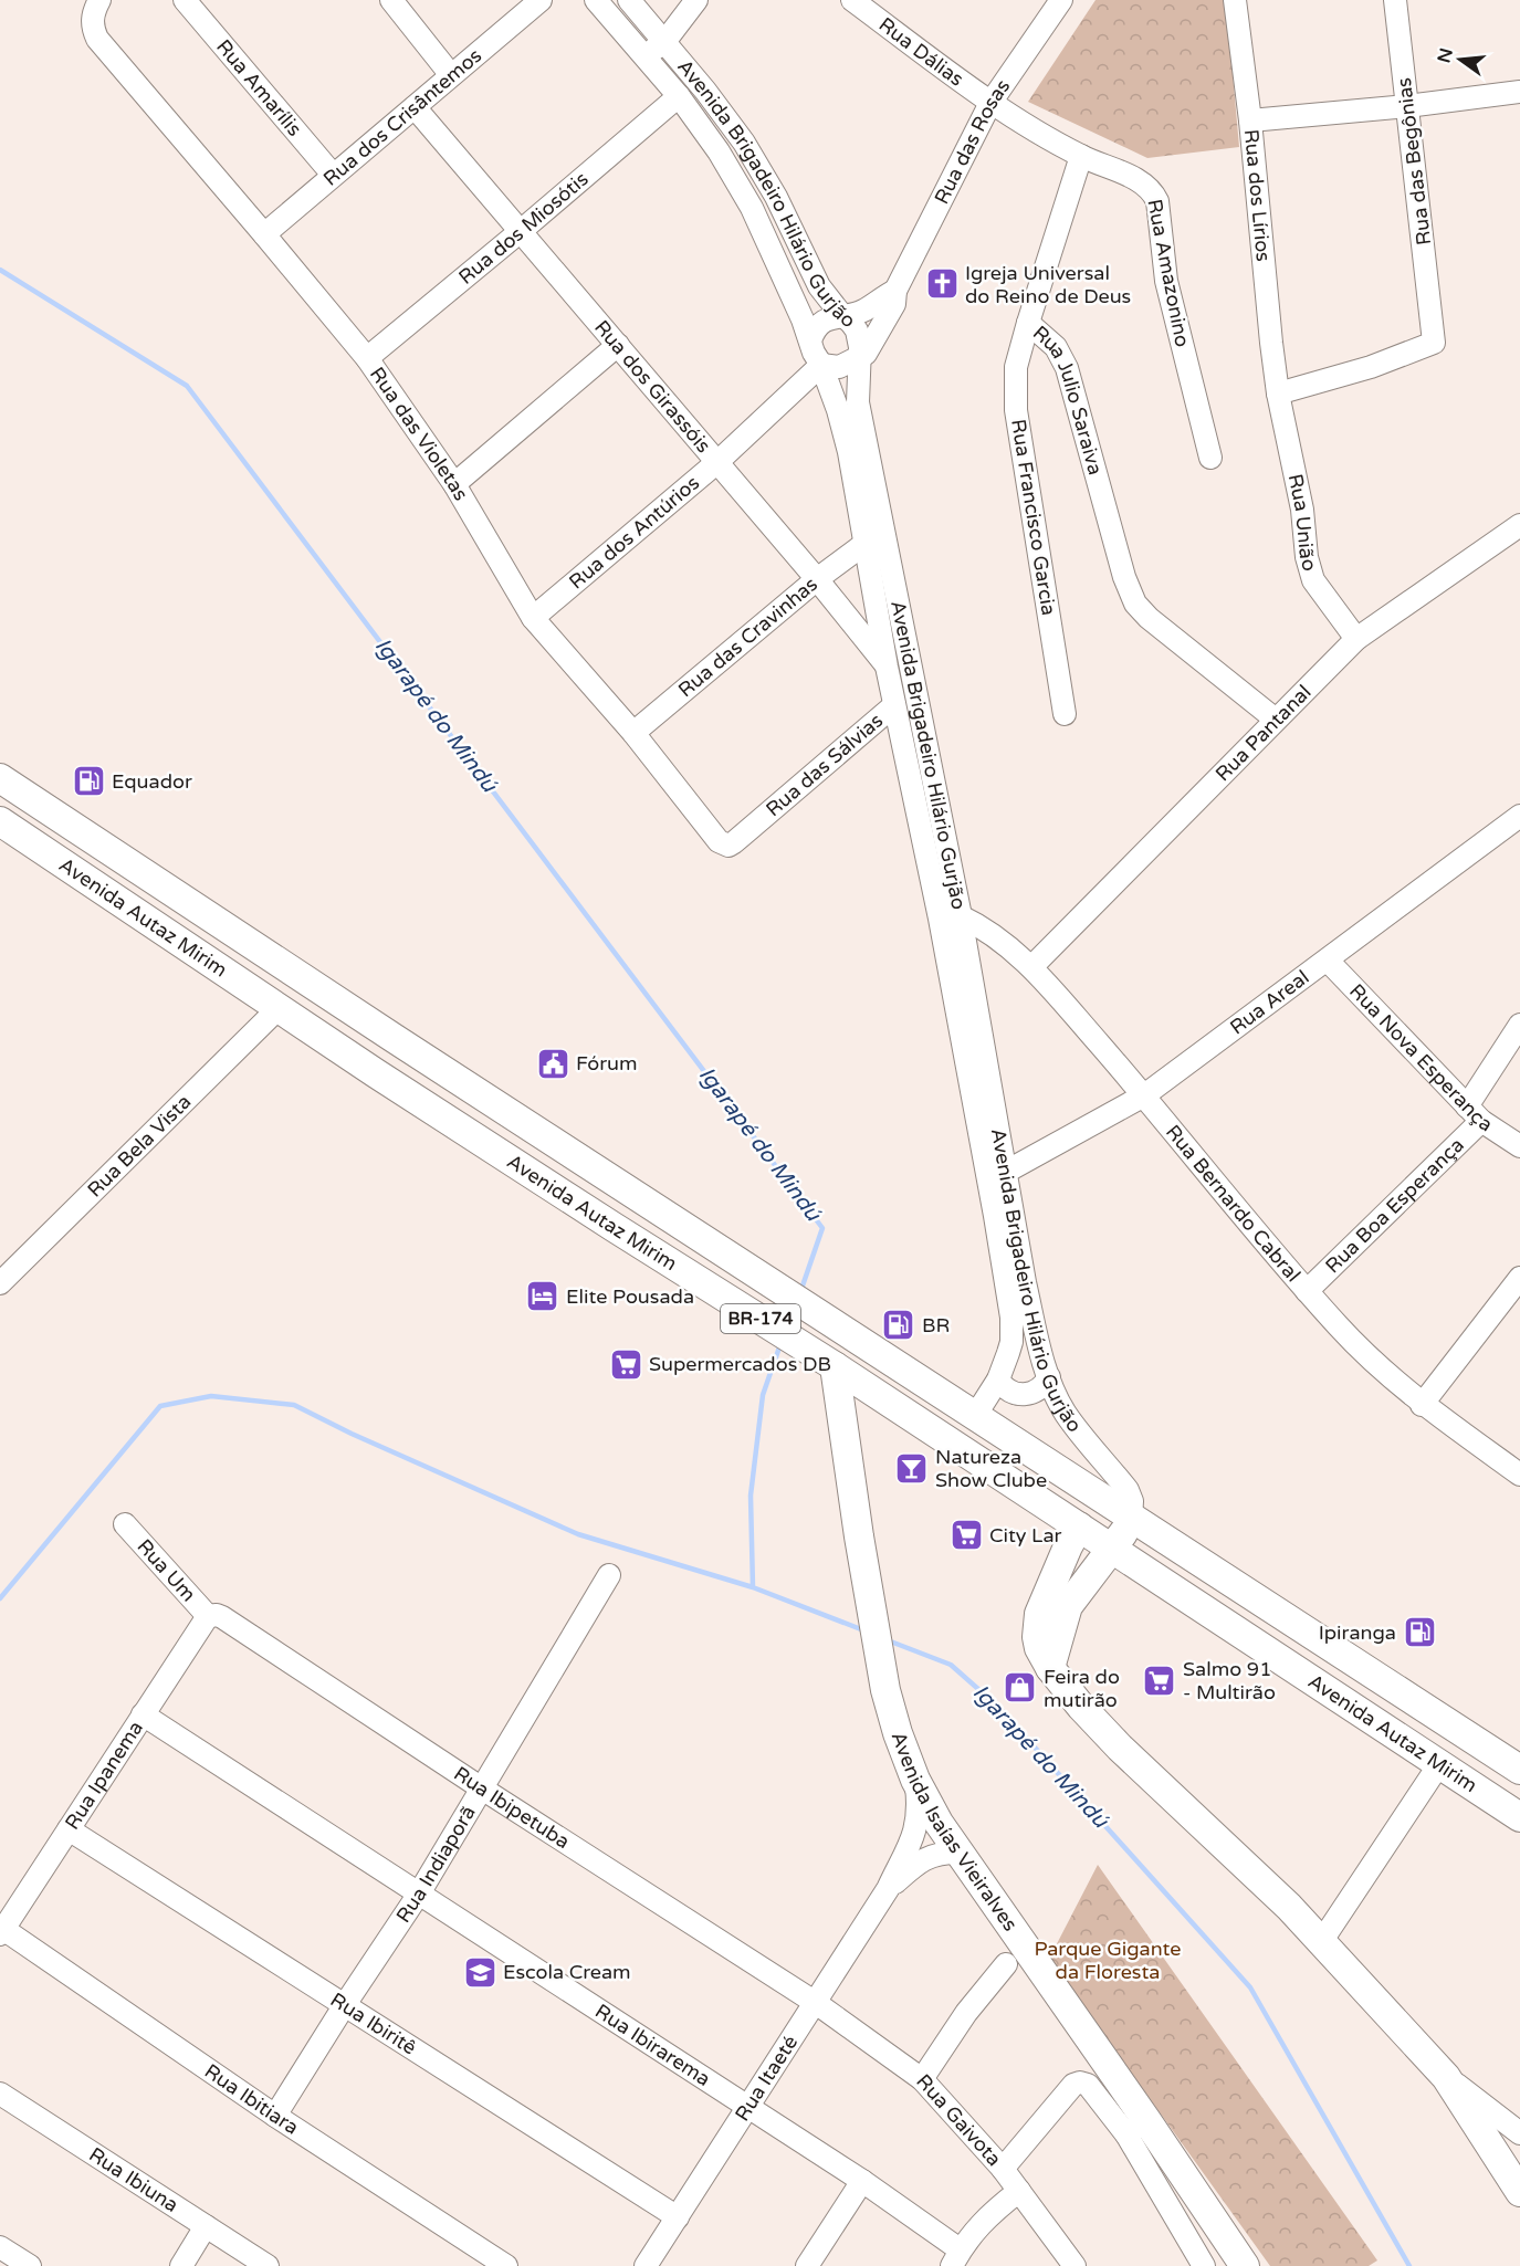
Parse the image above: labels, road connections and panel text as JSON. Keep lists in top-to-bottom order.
{
  "streets": {
    "main road": ["Avenida Autaz Mirim", "BR-174", "Avenida Isaías Vieiralves"],
    "street": [
      "Rua Dálias",
      "Rua Amarílis",
      "Rua dos Crisântemos",
      "Rua das Rosas",
      "Rua das Begônias",
      "Avenida Brigadeiro Hilário Gurjão",
      "Rua dos Lírios",
      "Rua dos Miosótis",
      "Rua Amazonino",
      "Rua dos Girassóis",
      "Rua Julio Saraiva",
      "Rua das Violetas",
      "Rua Francisco Garcia",
      "Rua União",
      "Rua dos Antúrios",
      "Rua das Cravinhas",
      "Rua Pantanal",
      "Rua das Sálvias",
      "Rua Areal",
      "Rua Nova Esperança",
      "Rua Bela Vista",
      "Rua Bernardo Cabral",
      "Rua Boa Esperança",
      "Rua Um",
      "Rua Ipanema",
      "Rua Ibipetuba",
      "Rua Indiaporã",
      "Rua Ibiritê",
      "Rua Ibirarema",
      "Rua Itaeté",
      "Rua Ibitiara",
      "Rua Gaivota",
      "Rua Ibiuna"
    ]
  },
  "crossings": [
    ["Rua Dálias", "Rua das Rosas"],
    ["Rua Dálias", "Rua Amazonino"],
    ["Rua Amarílis", "Rua dos Crisântemos"],
    ["Rua dos Crisântemos", "Rua dos Girassóis"],
    ["Rua dos Crisântemos", "Rua das Violetas"],
    ["Rua das Rosas", "Avenida Brigadeiro Hilário Gurjão"],
    ["Rua das Rosas", "Rua Amazonino"],
    ["Rua das Rosas", "Rua dos Antúrios"],
    ["Rua das Begônias", "Rua dos Lírios"],
    ["Rua das Begônias", "Rua União"],
    ["Avenida Brigadeiro Hilário Gurjão", "Rua dos Miosótis"],
    ["Avenida Brigadeiro Hilário Gurjão", "Rua dos Girassóis"],
    ["Avenida Brigadeiro Hilário Gurjão", "Rua dos Antúrios"],
    ["Avenida Brigadeiro Hilário Gurjão", "Rua das Cravinhas"],
    ["Avenida Brigadeiro Hilário Gurjão", "Rua das Sálvias"],
    ["Avenida Brigadeiro Hilário Gurjão", "Avenida Autaz Mirim"],
    ["Avenida Brigadeiro Hilário Gurjão", "Rua Areal"],
    ["Avenida Brigadeiro Hilário Gurjão", "Rua Bernardo Cabral"],
    ["Rua dos Lírios", "Rua União"],
    ["Rua dos Miosótis", "Rua dos Girassóis"],
    ["Rua dos Miosótis", "Rua das Violetas"],
    ["Rua Amazonino", "Rua Julio Saraiva"],
    ["Rua dos Girassóis", "Rua dos Antúrios"],
    ["Rua dos Girassóis", "Rua das Cravinhas"],
    ["Rua Julio Saraiva", "Rua Francisco Garcia"],
    ["Rua Julio Saraiva", "Rua Pantanal"],
    ["Rua das Violetas", "Rua dos Antúrios"],
    ["Rua das Violetas", "Rua das Cravinhas"],
    ["Rua das Violetas", "Rua das Sálvias"],
    ["Rua União", "Rua Pantanal"],
    ["Rua Pantanal", "Rua Bernardo Cabral"],
    ["Avenida Autaz Mirim", "Rua Bela Vista"],
    ["Avenida Autaz Mirim", "Avenida Isaías Vieiralves"],
    ["Rua Areal", "Rua Nova Esperança"],
    ["Rua Areal", "Rua Bernardo Cabral"],
    ["Rua Nova Esperança", "Rua Boa Esperança"],
    ["Rua Bernardo Cabral", "Rua Boa Esperança"],
    ["Rua Um", "Rua Ipanema"],
    ["Rua Um", "Rua Ibipetuba"],
    ["Rua Ipanema", "Rua Ibipetuba"],
    ["Rua Ipanema", "Rua Ibiritê"],
    ["Rua Ipanema", "Rua Ibirarema"],
    ["Rua Ipanema", "Rua Ibitiara"],
    ["Rua Ibipetuba", "Rua Indiaporã"],
    ["Rua Ibipetuba", "Rua Itaeté"],
    ["Rua Ibipetuba", "Rua Gaivota"],
    ["Avenida Isaías Vieiralves", "Rua Itaeté"],
    ["Rua Indiaporã", "Rua Ibiritê"],
    ["Rua Indiaporã", "Rua Ibirarema"],
    ["Rua Indiaporã", "Rua Ibitiara"],
    ["Rua Ibiritê", "Rua Itaeté"],
    ["Rua Ibirarema", "Rua Itaeté"],
    ["Rua Itaeté", "Rua Gaivota"]
  ],
  "water": ["Igarapé do Mindú"],
  "parks": ["Parque Gigante da Floresta"],
  "places": {
    "church": ["Igreja Universal do Reino de Deus"],
    "fuel station": ["Equador", "BR", "Ipiranga"],
    "public building": ["Fórum"],
    "hotel": ["Elite Pousada"],
    "supermarket": ["Supermercados DB", "City Lar", "Salmo 91 - Multirão"],
    "bar": ["Natureza Show Clube"],
    "shop": ["Feira do mutirão"],
    "school or university": ["Escola Cream"]
  },
  "north": "left"
}
